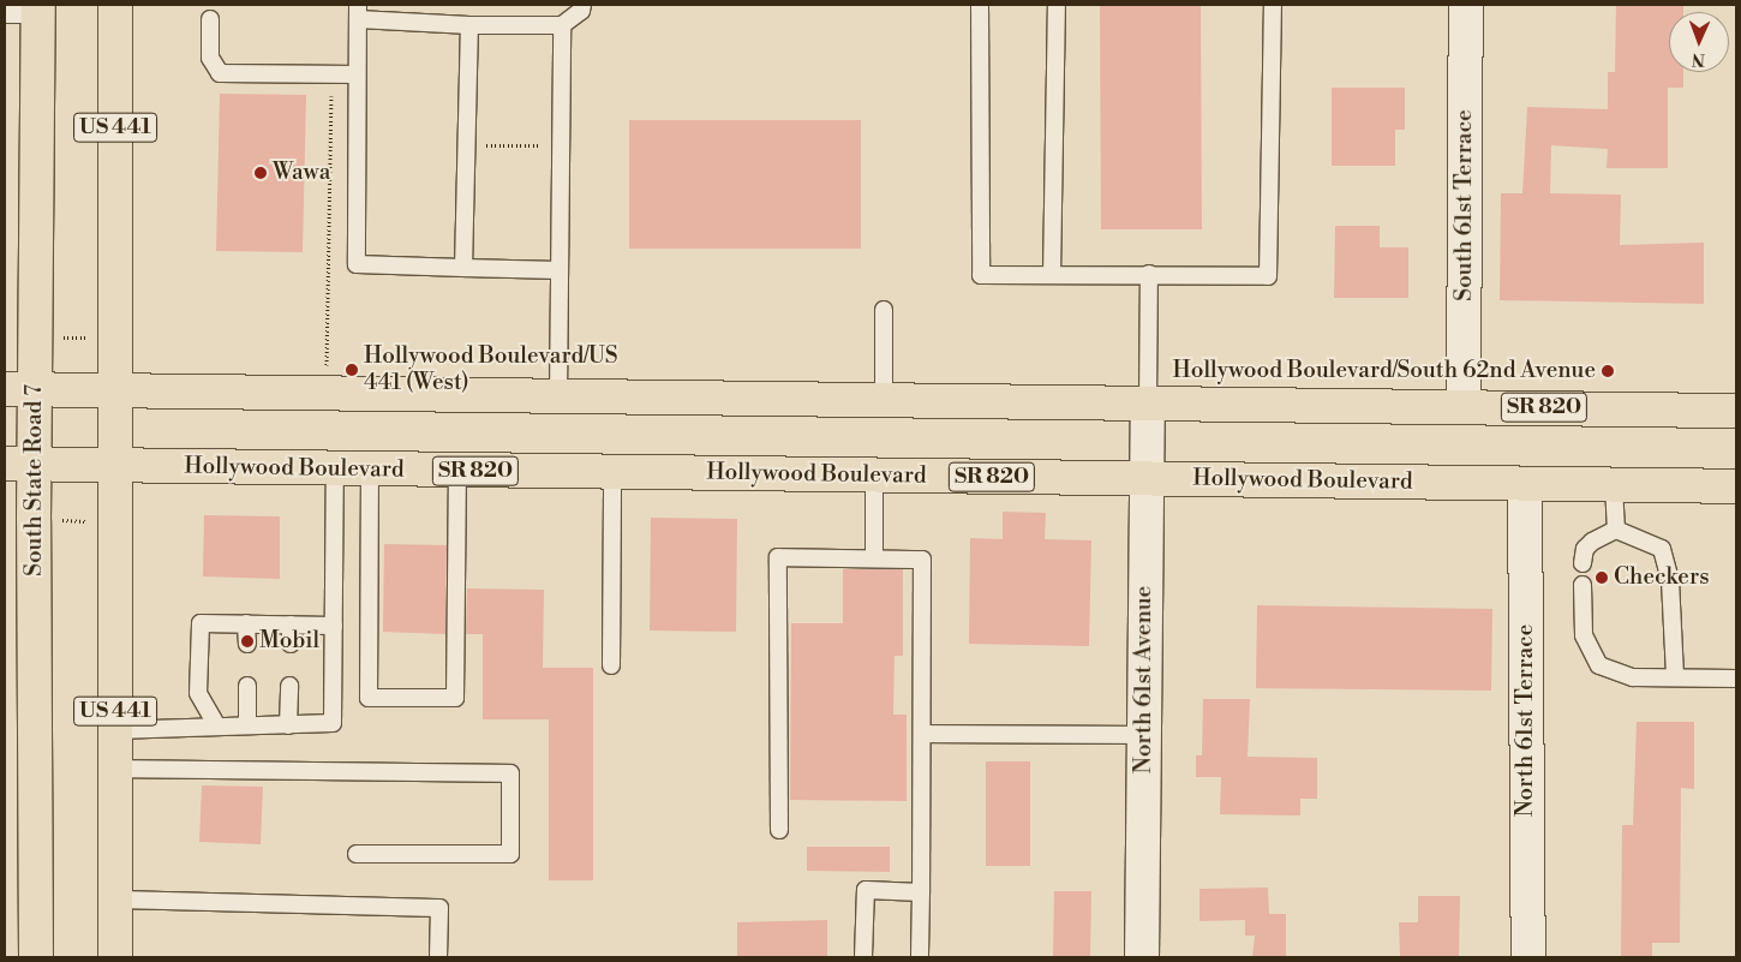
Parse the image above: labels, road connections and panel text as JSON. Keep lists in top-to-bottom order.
{
  "streets": {
    "main road": [
      "US 441",
      "SR 820",
      "Hollywood Boulevard",
      "South State Road 7"
    ],
    "street": ["South 61st Terrace", "North 61st Avenue", "North 61st Terrace"]
  },
  "crossings": [
    ["US 441", "SR 820"],
    ["US 441", "Hollywood Boulevard"],
    ["South 61st Terrace", "SR 820"],
    ["SR 820", "South State Road 7"],
    ["SR 820", "North 61st Avenue"],
    ["Hollywood Boulevard", "South State Road 7"],
    ["Hollywood Boulevard", "North 61st Avenue"],
    ["Hollywood Boulevard", "North 61st Terrace"]
  ],
  "places": [
    "Wawa",
    "Hollywood Boulevard/US 441 (West)",
    "Hollywood Boulevard/South 62nd Avenue",
    "Checkers",
    "Mobil"
  ],
  "north": "bottom"
}
